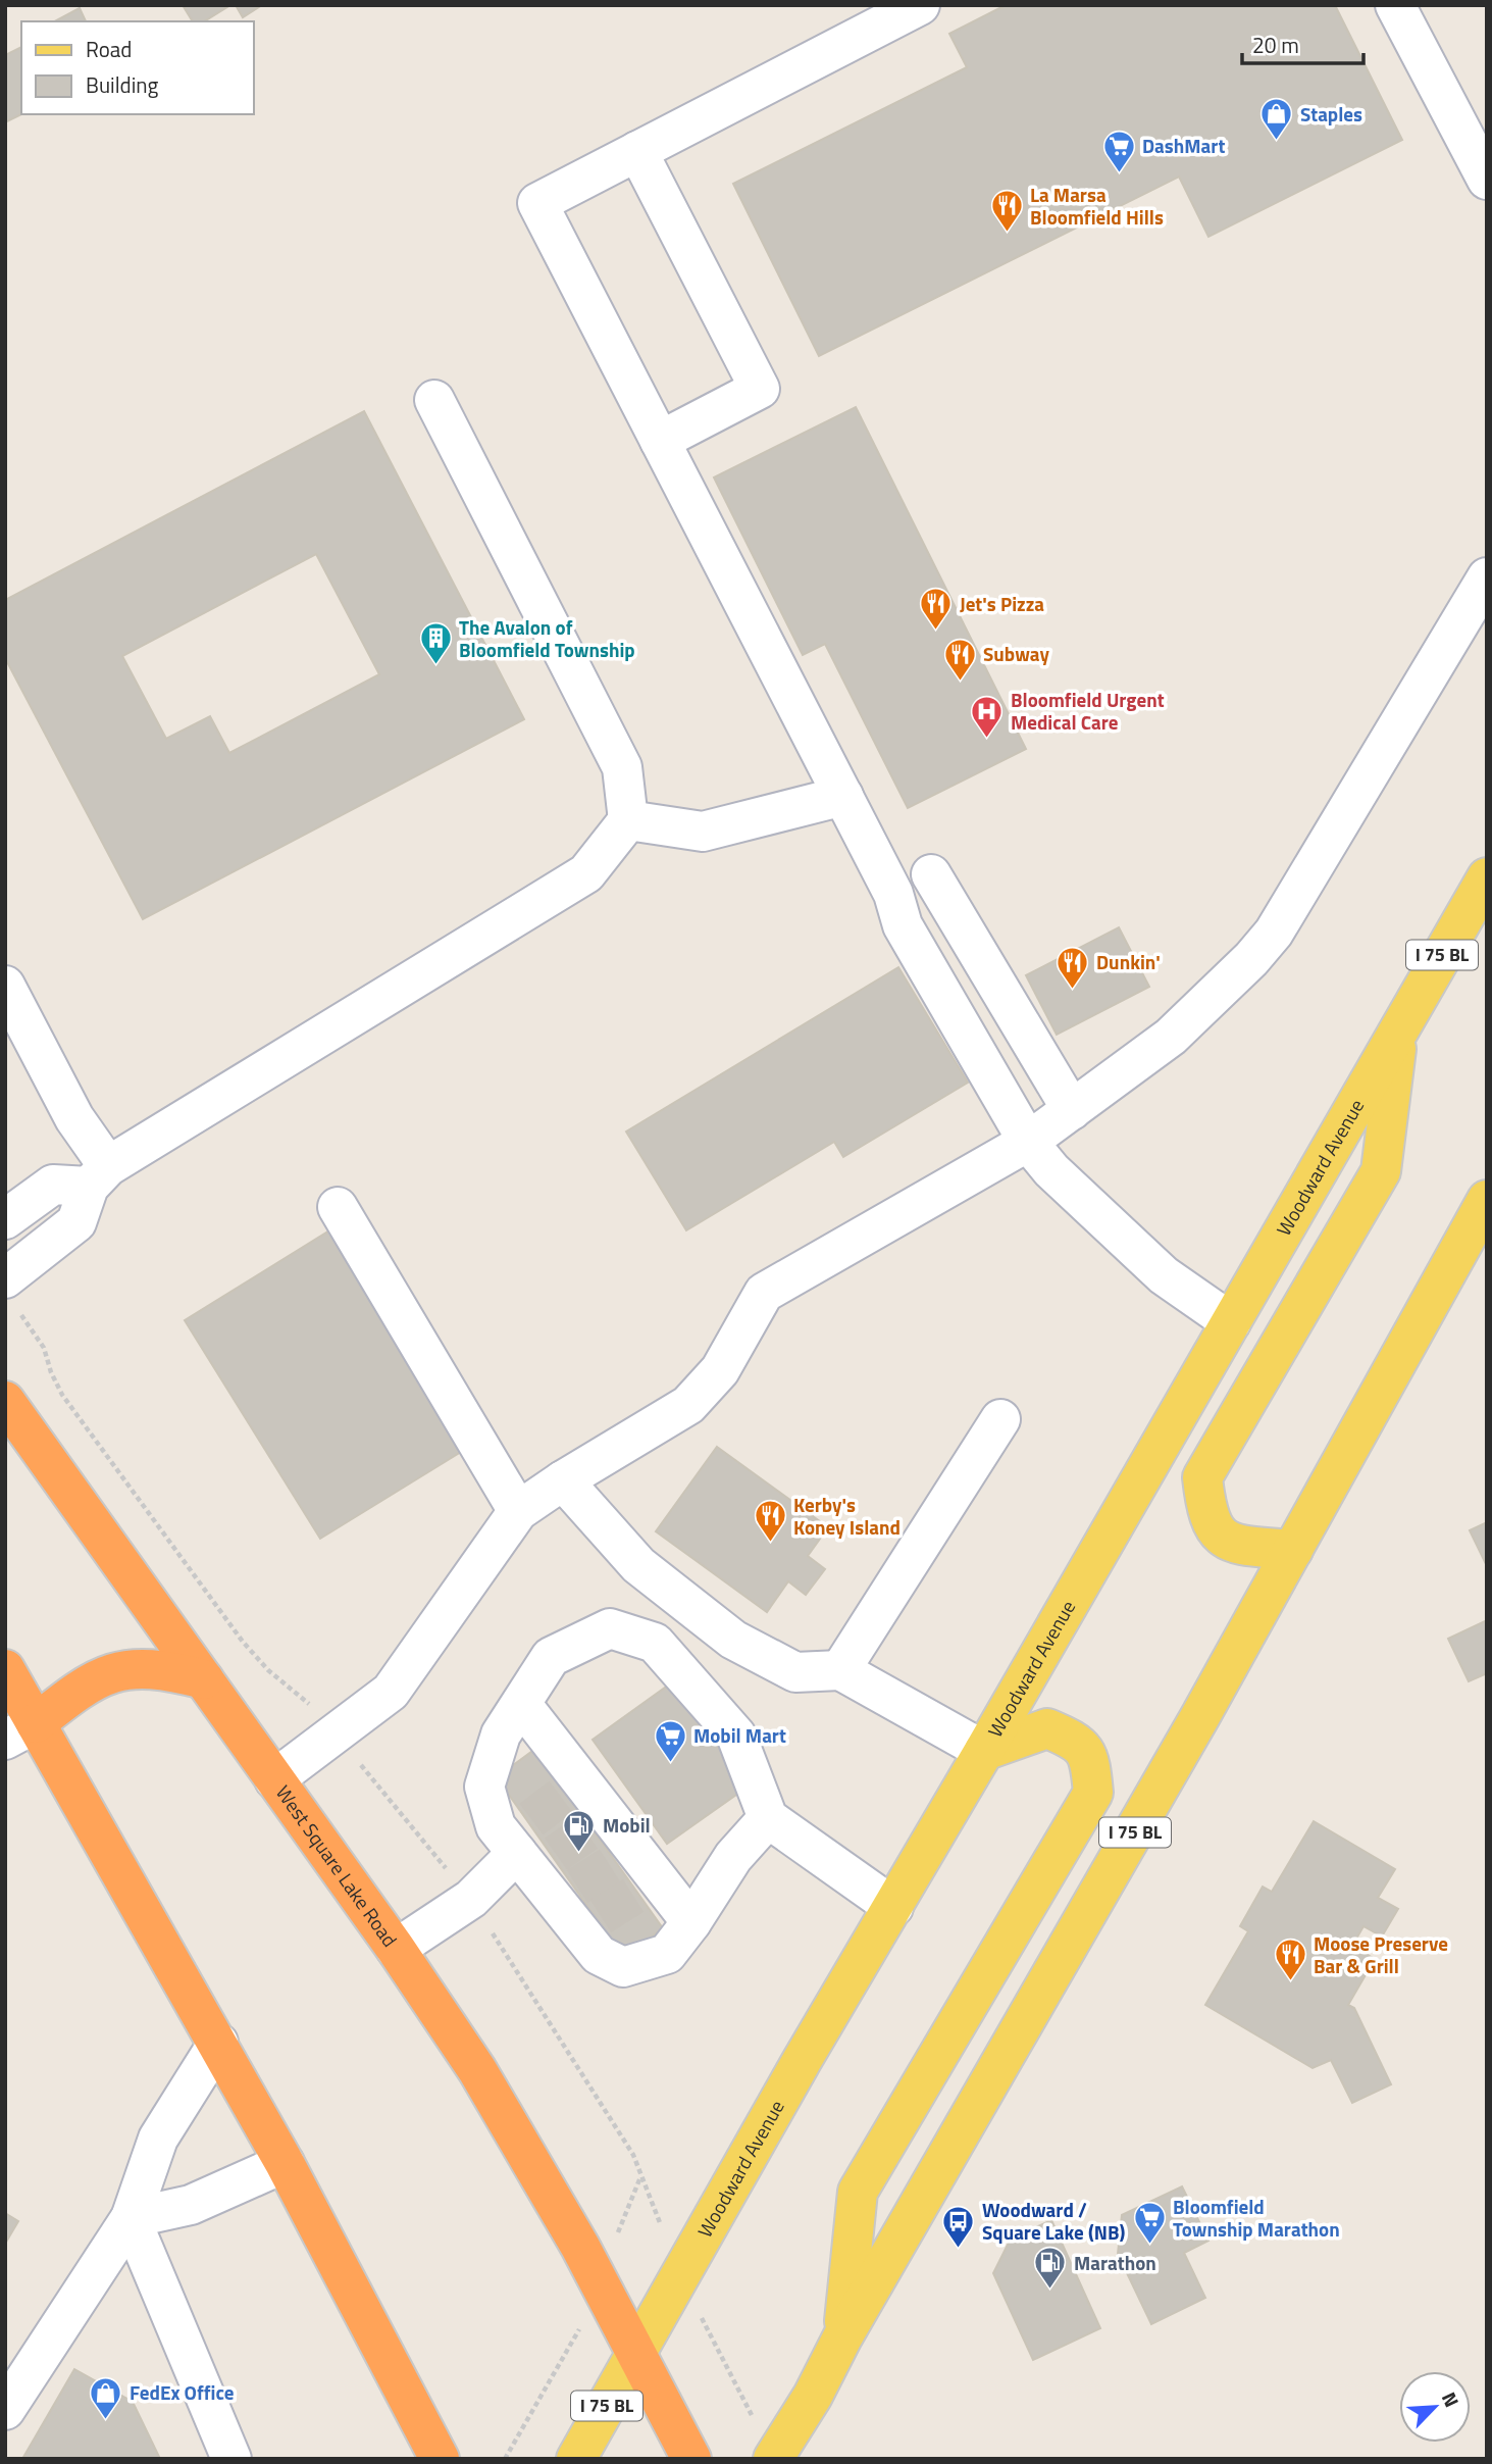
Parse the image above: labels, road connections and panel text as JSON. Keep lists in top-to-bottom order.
{
  "streets": {
    "highway": ["West Square Lake Road"],
    "main road": ["I 75 BL", "Woodward Avenue"]
  },
  "crossings": [
    ["Woodward Avenue", "West Square Lake Road"]
  ],
  "places": {
    "shop": ["Staples", "FedEx Office"],
    "supermarket": ["DashMart", "Mobil Mart", "Bloomfield Township Marathon"],
    "restaurant": [
      "La Marsa Bloomfield Hills",
      "Jet's Pizza",
      "Subway",
      "Dunkin'",
      "Kerby's Koney Island",
      "Moose Preserve Bar & Grill"
    ],
    "building": ["The Avalon of Bloomfield Township"],
    "hospital": ["Bloomfield Urgent Medical Care"],
    "fuel station": ["Mobil", "Marathon"],
    "bus stop": ["Woodward / Square Lake (NB)"]
  },
  "legend": ["Road", "Building"],
  "scale_bar": "20 m",
  "north": "top right"
}
